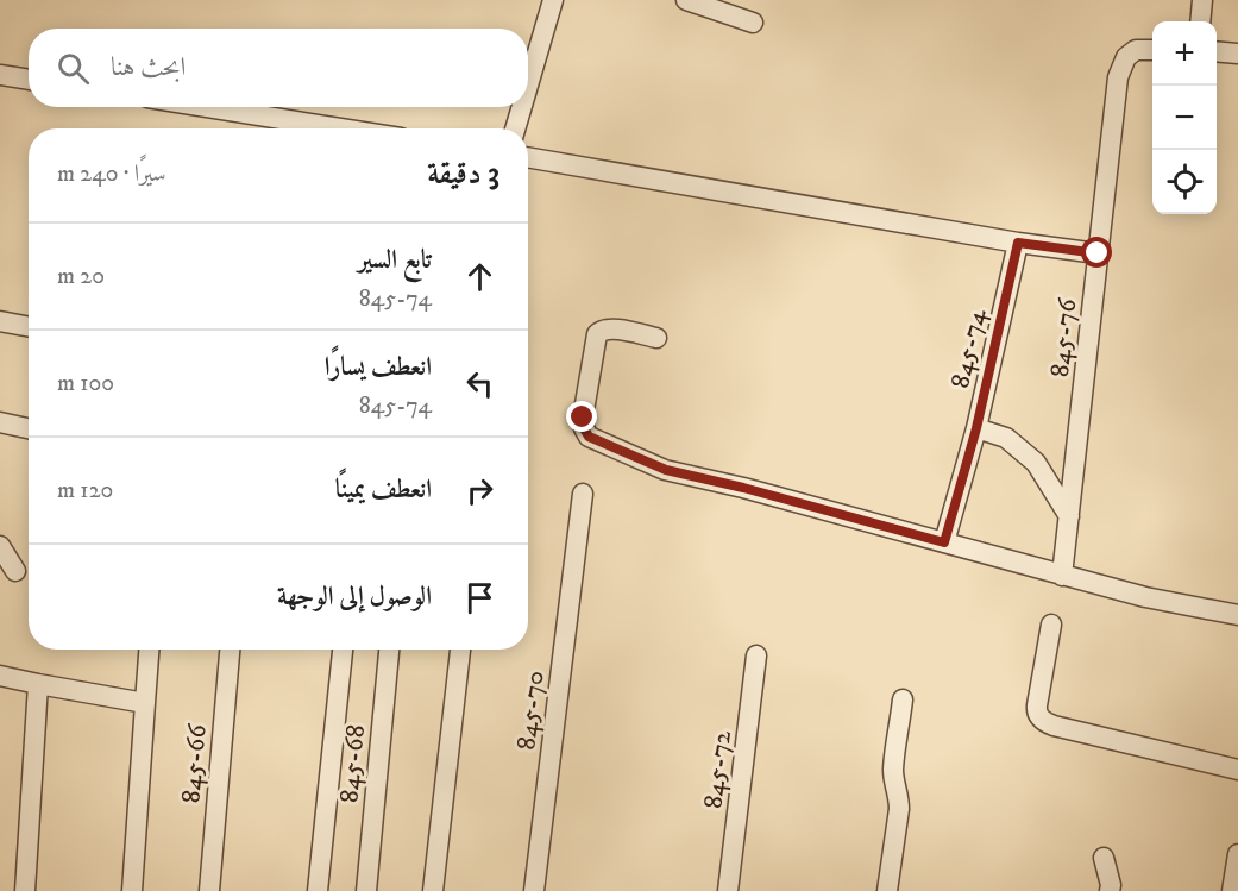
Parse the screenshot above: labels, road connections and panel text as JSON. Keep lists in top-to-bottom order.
{
  "streets": {
    "street": [
      "845-76",
      "845-74",
      "845-70",
      "845-66",
      "845-68",
      "845-72"
    ]
  },
  "page": {
    "map_buttons": ["+", "−"],
    "search": "ابحث هنا",
    "heading": ["3 دقيقة", "سيرًا · 240 m"],
    "list": [
      ["تابع السير", "845-74", "20 m"],
      ["انعطف يسارًا", "845-74", "100 m"],
      ["انعطف يمينًا", "120 m"],
      "الوصول إلى الوجهة"
    ]
  }
}
